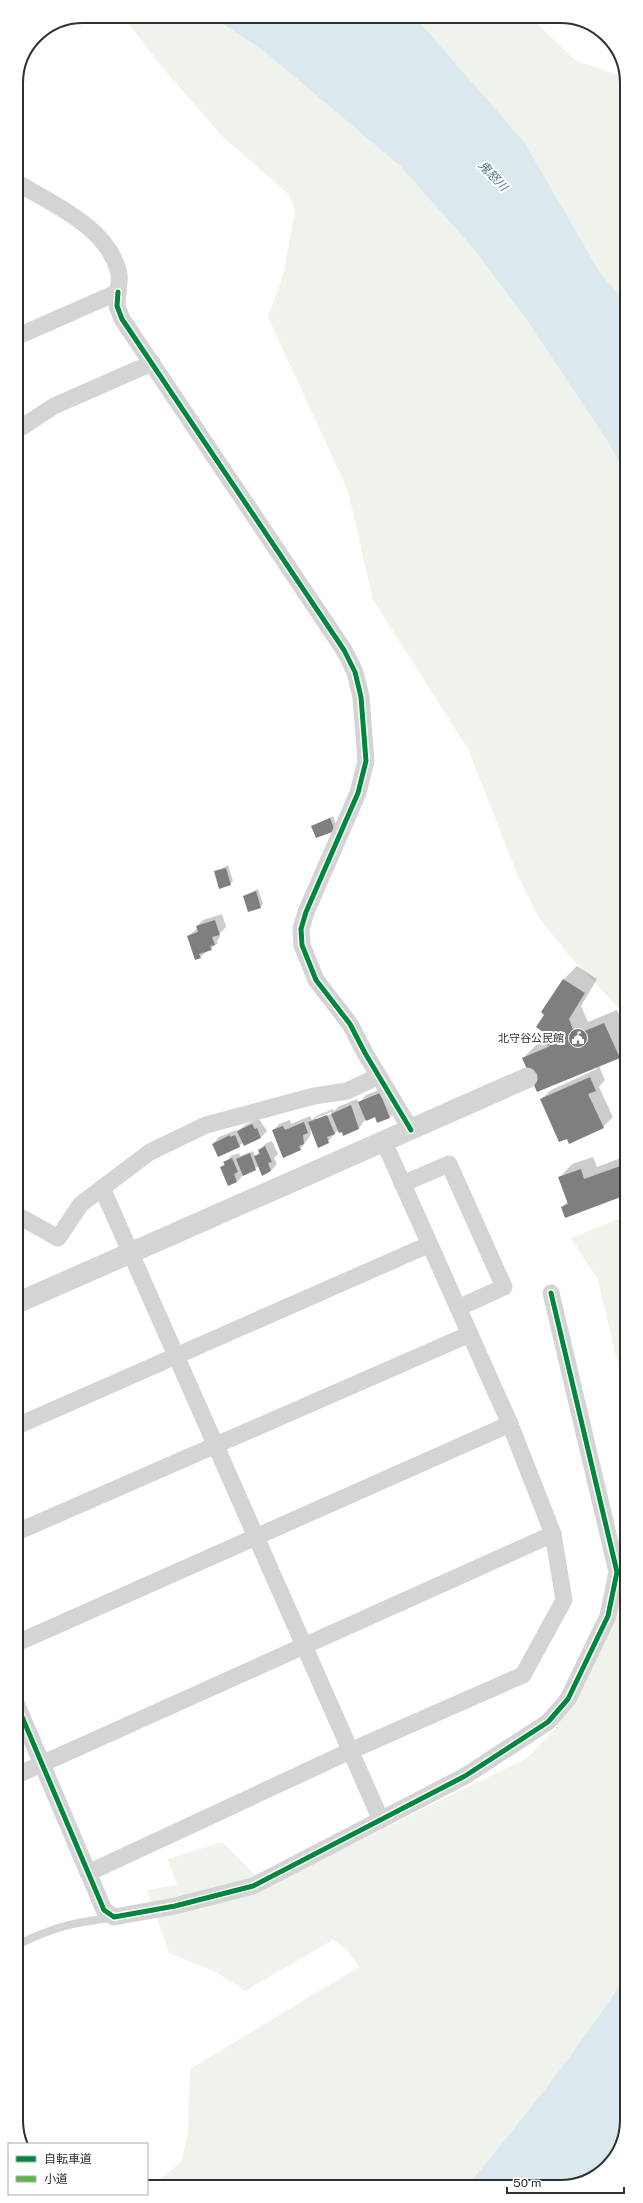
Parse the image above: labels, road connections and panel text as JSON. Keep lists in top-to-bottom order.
{
  "water": ["鬼怒川"],
  "places": {
    "public building": ["北守谷公民館"]
  },
  "legend": ["自転車道", "小道"],
  "scale_bar": "50 m"
}
